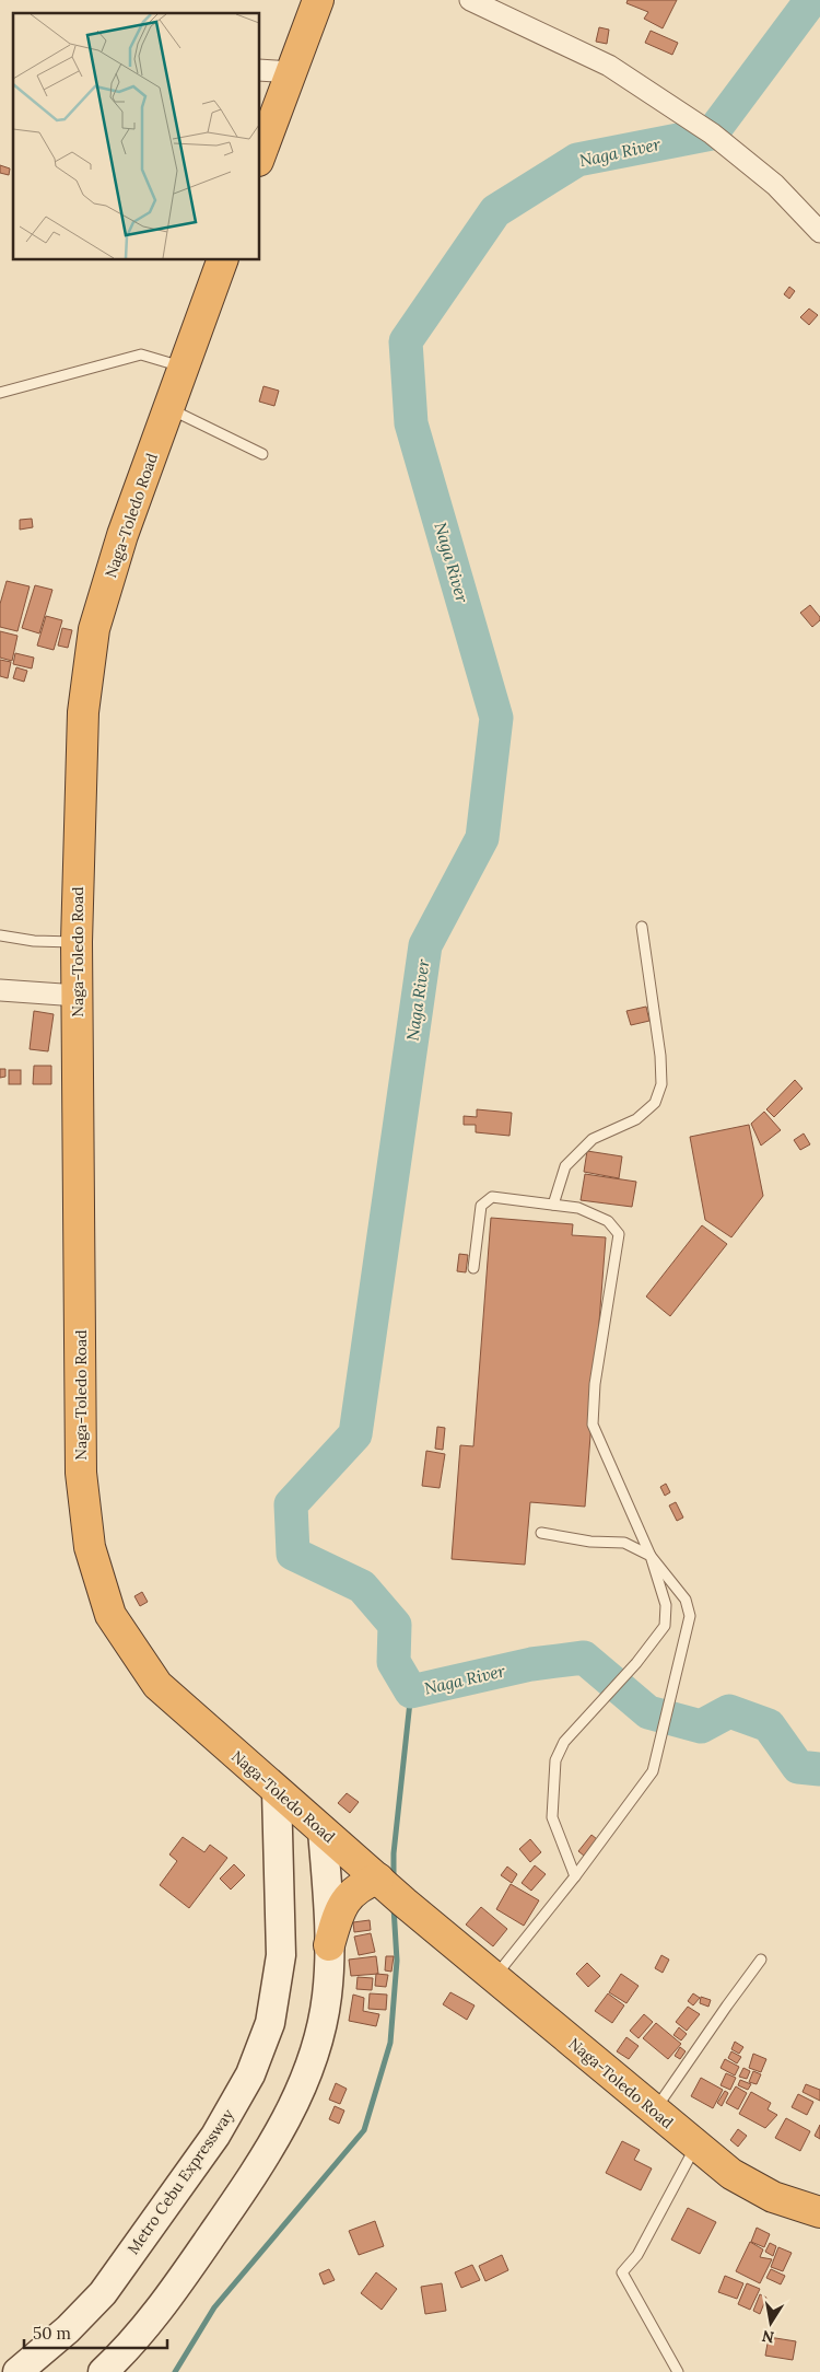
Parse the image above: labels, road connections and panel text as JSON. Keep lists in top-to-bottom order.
{
  "streets": {
    "highway": ["Naga-Toledo Road"],
    "main road": ["Metro Cebu Expressway"]
  },
  "crossings": [
    ["Naga-Toledo Road", "Metro Cebu Expressway"]
  ],
  "water": ["Naga River"],
  "scale_bar": "50 m",
  "north": "bottom"
}
